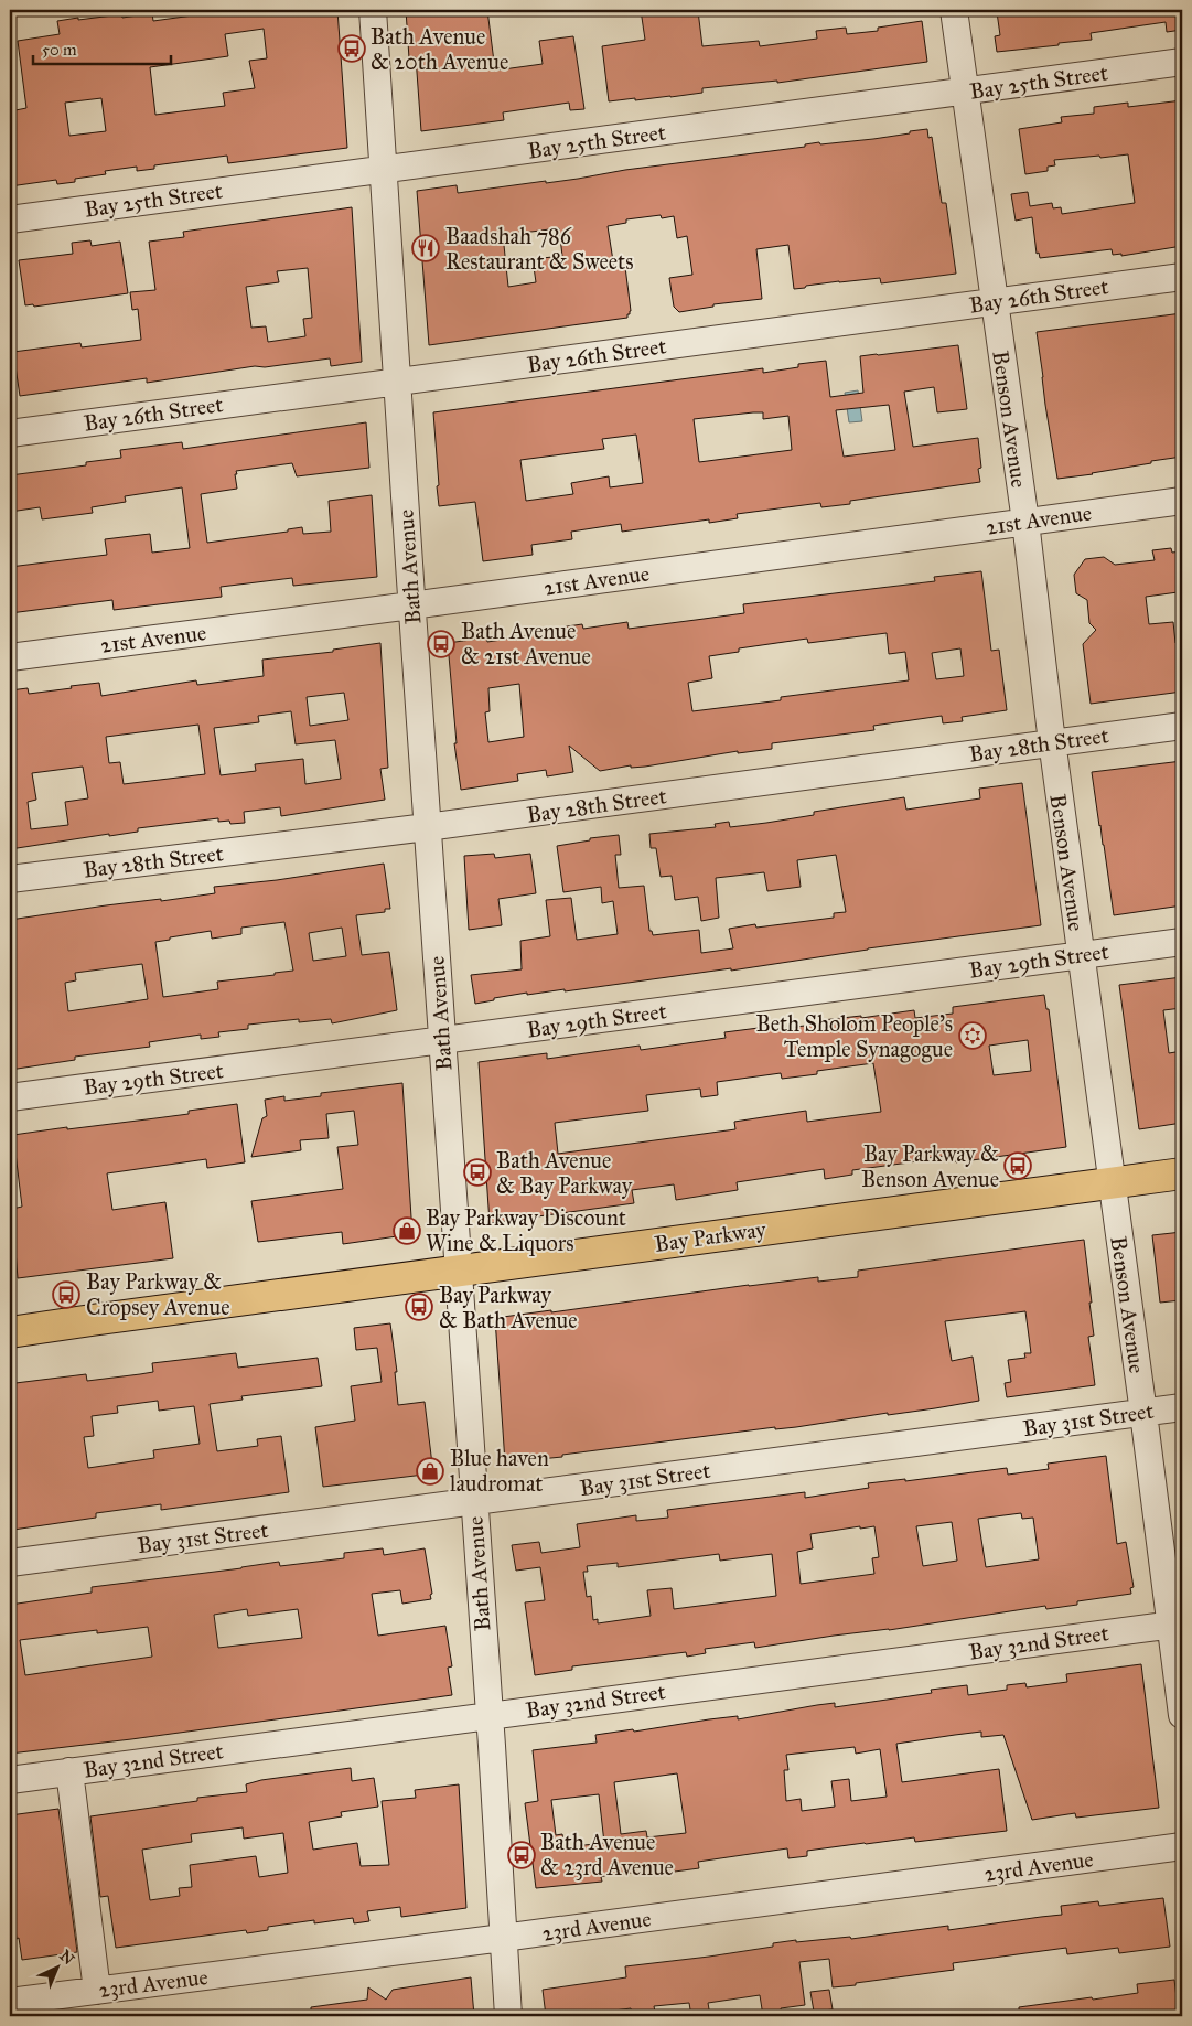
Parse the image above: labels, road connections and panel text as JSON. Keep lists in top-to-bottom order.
{
  "streets": {
    "main road": ["Bay Parkway"],
    "street": [
      "Bay 25th Street",
      "Bay 26th Street",
      "Benson Avenue",
      "21st Avenue",
      "Bath Avenue",
      "Bay 28th Street",
      "Bay 29th Street",
      "Bay 31st Street",
      "Bay 32nd Street",
      "23rd Avenue"
    ]
  },
  "crossings": [
    ["Bay 25th Street", "Benson Avenue"],
    ["Bay 25th Street", "Bath Avenue"],
    ["Bay 26th Street", "Benson Avenue"],
    ["Bay 26th Street", "Bath Avenue"],
    ["Benson Avenue", "21st Avenue"],
    ["Benson Avenue", "Bay 28th Street"],
    ["Benson Avenue", "Bay 29th Street"],
    ["Benson Avenue", "Bay Parkway"],
    ["Benson Avenue", "Bay 31st Street"],
    ["Benson Avenue", "Bay 32nd Street"],
    ["21st Avenue", "Bath Avenue"],
    ["Bath Avenue", "Bay 28th Street"],
    ["Bath Avenue", "Bay 29th Street"],
    ["Bath Avenue", "Bay Parkway"],
    ["Bath Avenue", "Bay 31st Street"],
    ["Bath Avenue", "Bay 32nd Street"],
    ["Bath Avenue", "23rd Avenue"]
  ],
  "places": {
    "bus stop": [
      "Bath Avenue & 20th Avenue",
      "Bath Avenue & 21st Avenue",
      "Bay Parkway & Benson Avenue",
      "Bath Avenue & Bay Parkway",
      "Bay Parkway & Cropsey Avenue",
      "Bay Parkway & Bath Avenue",
      "Bath Avenue & 23rd Avenue"
    ],
    "restaurant": ["Baadshah 786 Restaurant & Sweets"],
    "synagogue": ["Beth Sholom People's Temple Synagogue"],
    "shop": ["Bay Parkway Discount Wine & Liquors", "Blue haven laudromat"]
  },
  "scale_bar": "50 m",
  "north": "top right"
}
